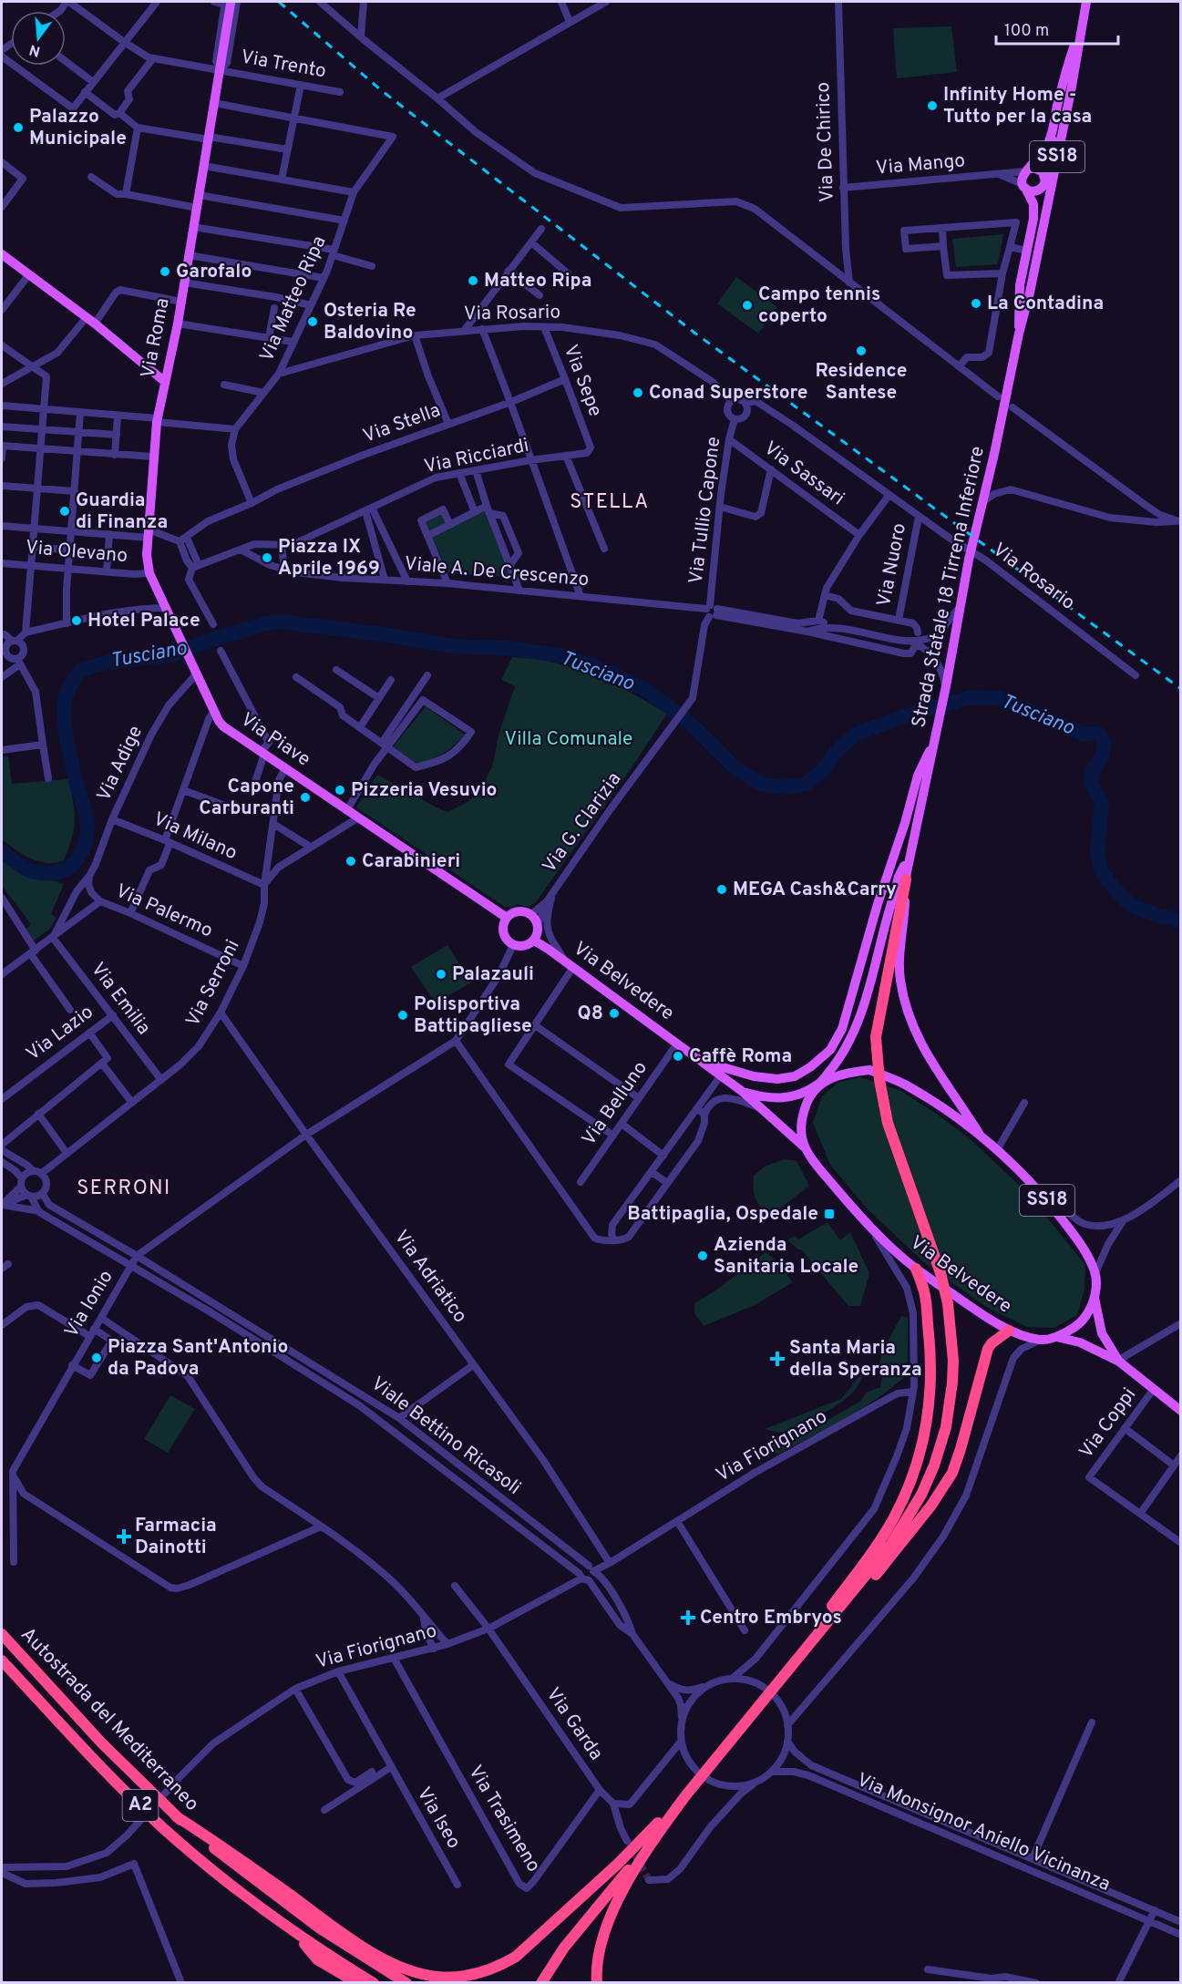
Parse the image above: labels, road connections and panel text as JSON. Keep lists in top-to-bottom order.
{
  "streets": {
    "highway": ["Autostrada del Mediterraneo", "A2"],
    "main road": [
      "SS18",
      "Via Roma",
      "Strada Statale 18 Tirrena Inferiore",
      "Via Piave",
      "Via Belvedere"
    ],
    "street": [
      "Via Trento",
      "Via De Chirico",
      "Via Mango",
      "Via Matteo Ripa",
      "Via Rosario",
      "Via Sepe",
      "Via Stella",
      "Via Ricciardi",
      "Via Sassari",
      "Via Tullio Capone",
      "Via Olevano",
      "Via Nuoro",
      "Viale A. De Crescenzo",
      "Via Adige",
      "Via G. Clarizia",
      "Via Milano",
      "Via Palermo",
      "Via Serroni",
      "Via Emilia",
      "Via Lazio",
      "Via Belluno",
      "Via Adriatico",
      "Via Ionio",
      "Via Coppi",
      "Viale Bettino Ricasoli",
      "Via Fiorignano",
      "Via Garda",
      "Via Iseo",
      "Via Trasimeno",
      "Via Monsignor Aniello Vicinanza"
    ]
  },
  "crossings": [
    ["Via Trento", "Via Roma"],
    ["Via De Chirico", "Via Mango"],
    ["SS18", "Via Mango"],
    ["SS18", "Strada Statale 18 Tirrena Inferiore"],
    ["SS18", "Via Belvedere"],
    ["SS18", "Via Coppi"],
    ["Via Mango", "Strada Statale 18 Tirrena Inferiore"],
    ["Via Matteo Ripa", "Via Rosario"],
    ["Via Rosario", "Via Sepe"],
    ["Via Rosario", "Via Tullio Capone"],
    ["Via Rosario", "Via Nuoro"],
    ["Via Roma", "Via Olevano"],
    ["Via Roma", "Via Piave"],
    ["Via Sepe", "Via Stella"],
    ["Via Sepe", "Via Ricciardi"],
    ["Via Sassari", "Via Tullio Capone"],
    ["Via Tullio Capone", "Viale A. De Crescenzo"],
    ["Via Tullio Capone", "Via G. Clarizia"],
    ["Viale A. De Crescenzo", "Strada Statale 18 Tirrena Inferiore"],
    ["Viale A. De Crescenzo", "Via G. Clarizia"],
    ["Strada Statale 18 Tirrena Inferiore", "Via Belvedere"],
    ["Via Piave", "Via Adige"],
    ["Via Piave", "Via Serroni"],
    ["Via Adige", "Via Milano"],
    ["Via Adige", "Via Palermo"],
    ["Via Adige", "Via Emilia"],
    ["Via G. Clarizia", "Via Belvedere"],
    ["Via Milano", "Via Serroni"],
    ["Via Palermo", "Via Serroni"],
    ["Via Belvedere", "Via Belluno"],
    ["Via Serroni", "Via Emilia"],
    ["Via Serroni", "Via Adriatico"],
    ["Via Serroni", "Viale Bettino Ricasoli"],
    ["Via Emilia", "Via Lazio"],
    ["Via Adriatico", "Via Ionio"],
    ["Via Adriatico", "Via Fiorignano"],
    ["Via Ionio", "Viale Bettino Ricasoli"],
    ["Viale Bettino Ricasoli", "Via Fiorignano"],
    ["Via Fiorignano", "Via Garda"],
    ["Via Fiorignano", "Via Iseo"],
    ["Via Fiorignano", "Via Trasimeno"],
    ["Via Garda", "Via Trasimeno"]
  ],
  "districts": ["STELLA", "SERRONI"],
  "water": ["Tusciano"],
  "parks": ["Villa Comunale"],
  "places": {
    "other": [
      "Infinity Home - Tutto per la casa",
      "Palazzo Municipale",
      "Garofalo",
      "Matteo Ripa",
      "La Contadina",
      "Campo tennis coperto",
      "Osteria Re Baldovino",
      "Residence Santese",
      "Conad Superstore",
      "Guardia di Finanza",
      "Piazza IX Aprile 1969",
      "Hotel Palace",
      "Pizzeria Vesuvio",
      "Capone Carburanti",
      "Carabinieri",
      "MEGA Cash&Carry",
      "Palazauli",
      "Q8",
      "Polisportiva Battipagliese",
      "Caffè Roma",
      "Azienda Sanitaria Locale",
      "Piazza Sant'Antonio da Padova"
    ],
    "transit": ["Battipaglia, Ospedale"],
    "health": ["Santa Maria della Speranza", "Farmacia Dainotti", "Centro Embryos"]
  },
  "scale_bar": "100 m",
  "north": "bottom"
}
